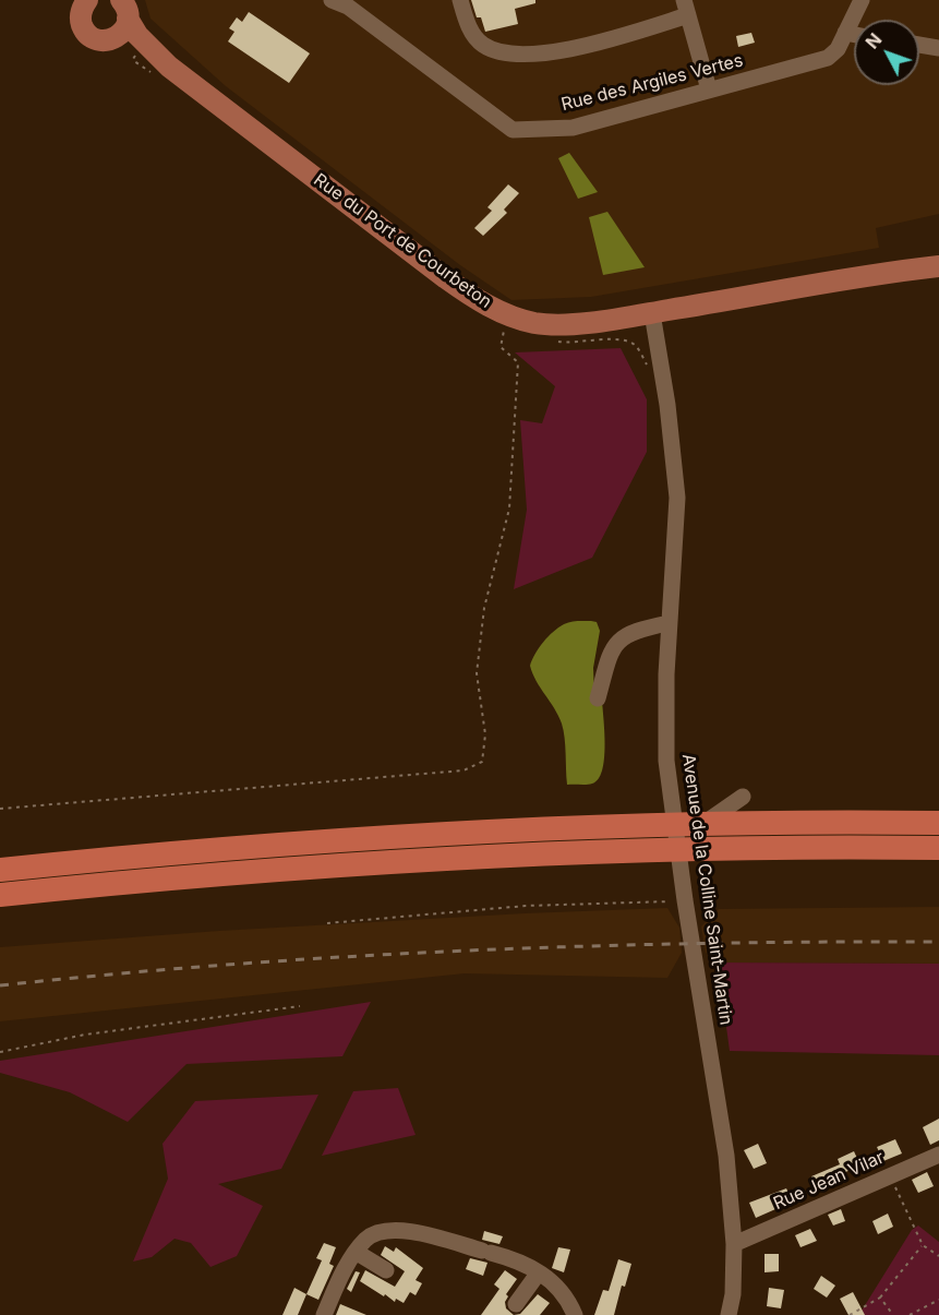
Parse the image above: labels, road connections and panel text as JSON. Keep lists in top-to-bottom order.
{
  "streets": {
    "main road": ["Rue du Port de Courbeton"],
    "street": ["Rue des Argiles Vertes", "Avenue de la Colline Saint-Martin", "Rue Jean Vilar"]
  },
  "crossings": [
    ["Rue du Port de Courbeton", "Avenue de la Colline Saint-Martin"],
    ["Avenue de la Colline Saint-Martin", "Rue Jean Vilar"]
  ],
  "north": "top left"
}
